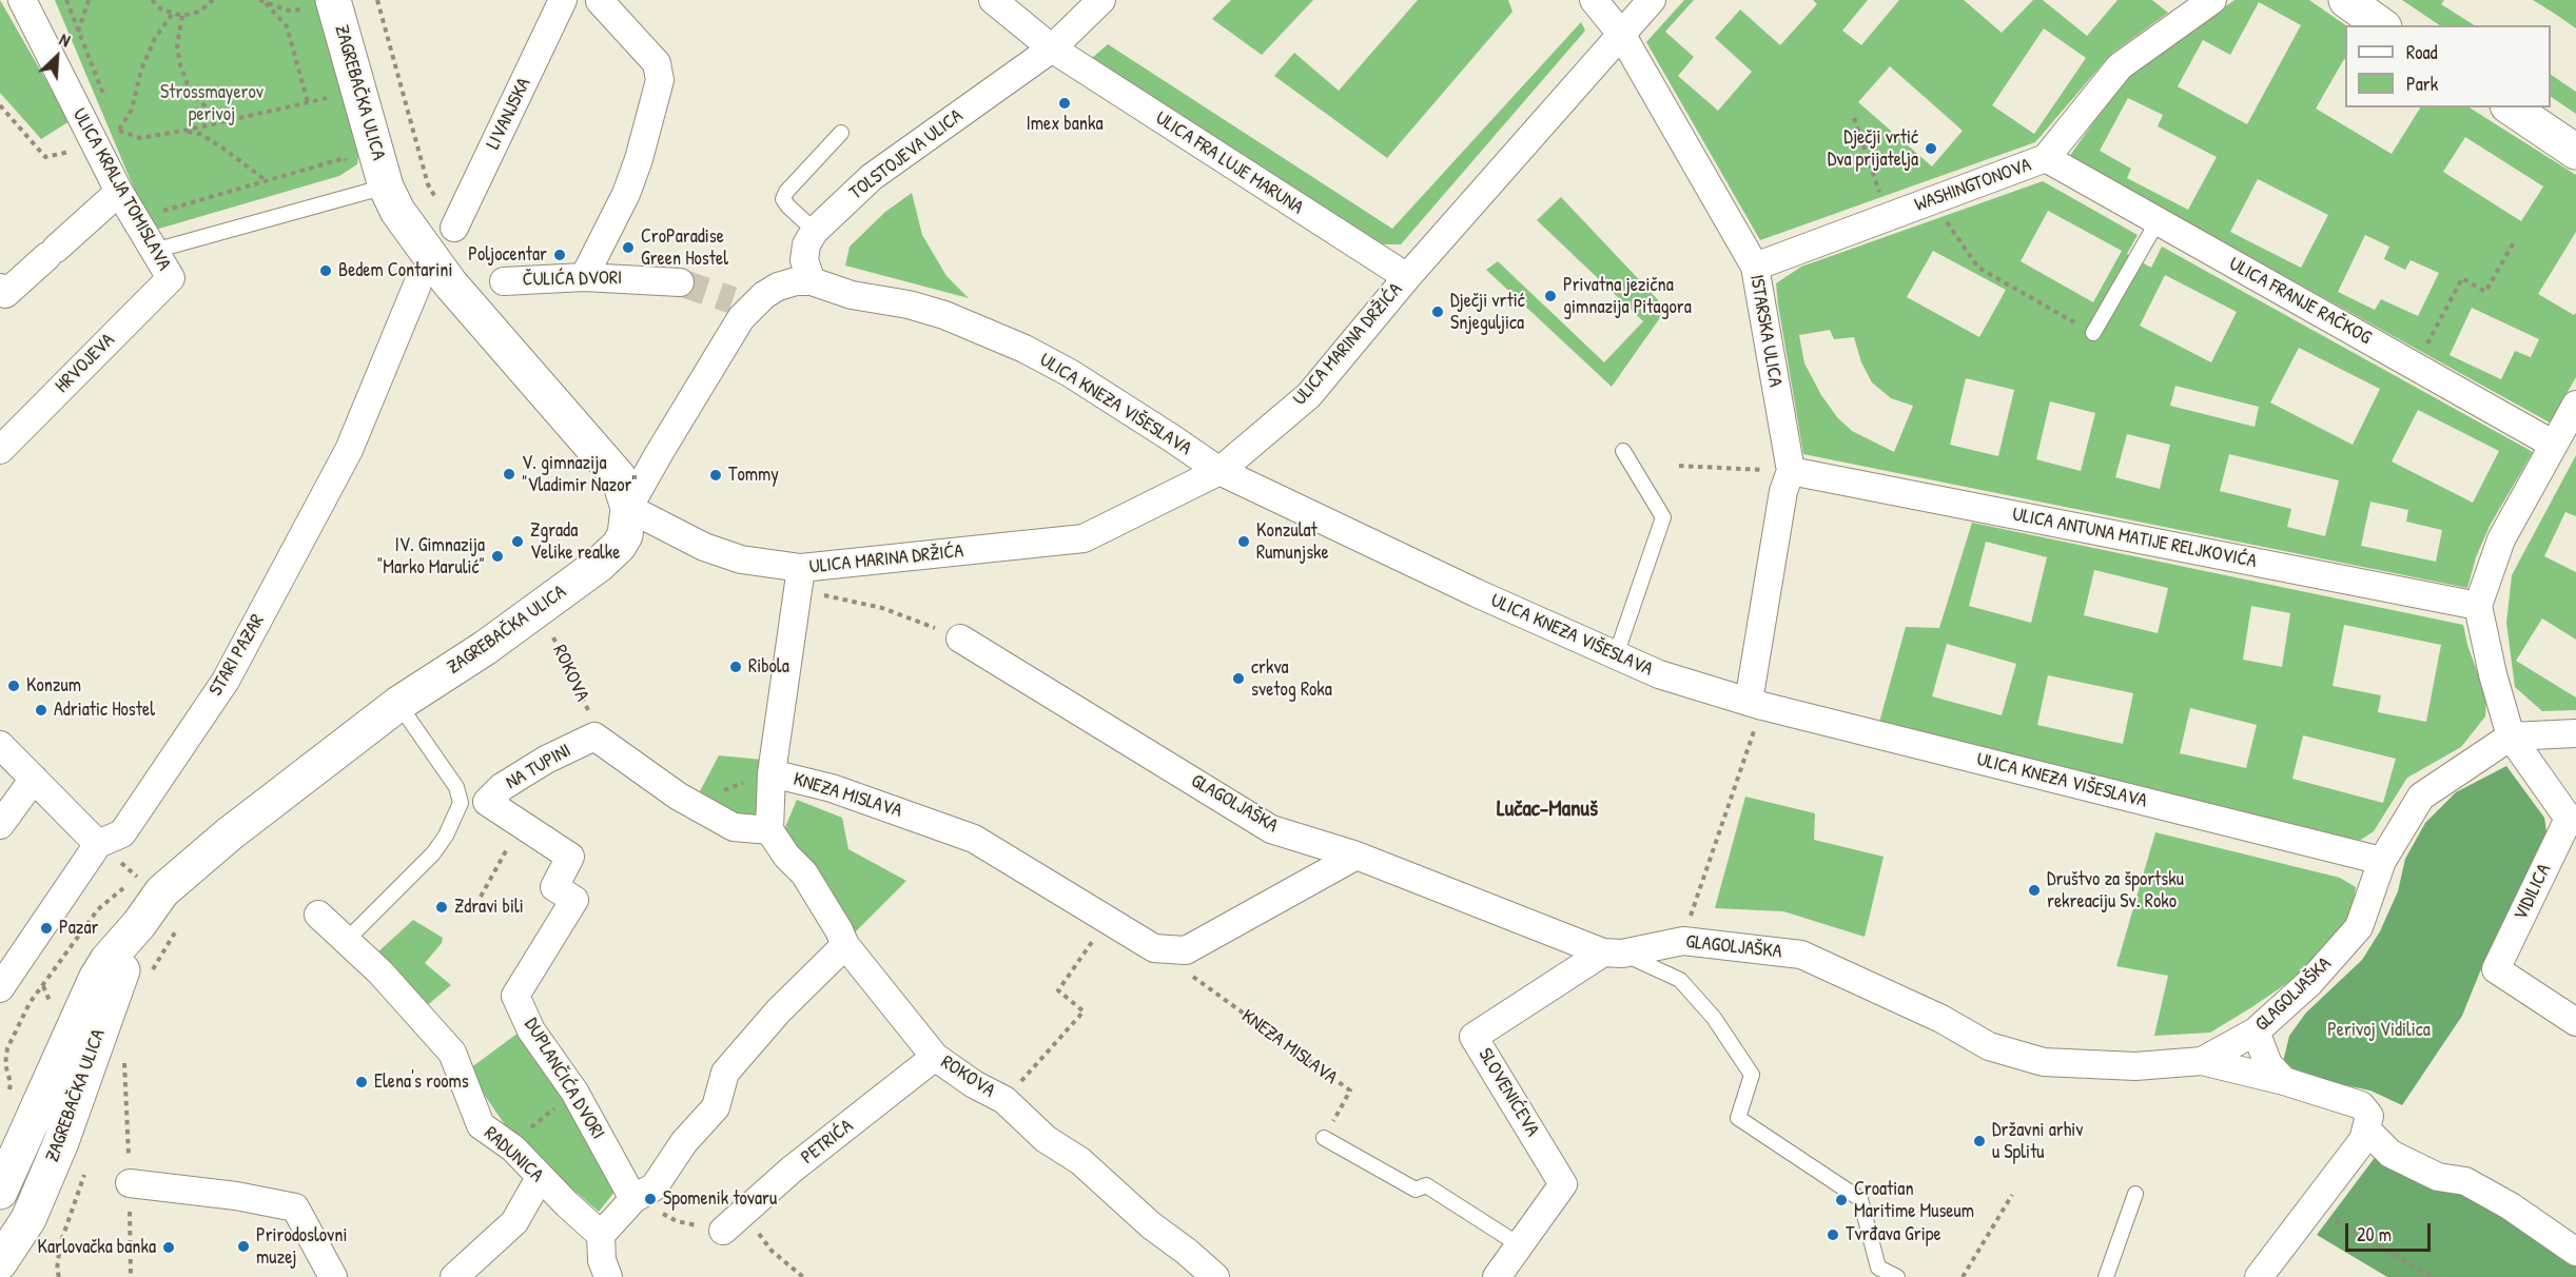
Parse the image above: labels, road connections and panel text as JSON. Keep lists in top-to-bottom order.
{
  "streets": {
    "street": [
      "ZAGREBAČKA ULICA",
      "LIVANJSKA",
      "TOLSTOJEVA ULICA",
      "ULICA FRA LUJE MARUNA",
      "WASHINGTONOVA",
      "ULICA KRALJA TOMISLAVA",
      "ČULIĆA DVORI",
      "ULICA FRANJE RAČKOG",
      "ISTARSKA ULICA",
      "ULICA MARINA DRŽIĆA",
      "HRVOJEVA",
      "ULICA KNEZA VIŠESLAVA",
      "ULICA ANTUNA MATIJE RELJKOVIĆA",
      "STARI PAZAR",
      "ROKOVA",
      "NA TUPINI",
      "KNEZA MISLAVA",
      "GLAGOLJAŠKA",
      "VIDILICA",
      "DUPLANČIĆA DVORI",
      "SLOVENIĆEVA",
      "PETRIĆA",
      "RADUNICA"
    ]
  },
  "crossings": [
    ["ZAGREBAČKA ULICA", "ULICA MARINA DRŽIĆA"],
    ["TOLSTOJEVA ULICA", "ULICA FRA LUJE MARUNA"],
    ["TOLSTOJEVA ULICA", "ULICA KNEZA VIŠESLAVA"],
    ["ULICA FRA LUJE MARUNA", "ULICA MARINA DRŽIĆA"],
    ["WASHINGTONOVA", "ULICA FRANJE RAČKOG"],
    ["WASHINGTONOVA", "ISTARSKA ULICA"],
    ["ULICA KRALJA TOMISLAVA", "HRVOJEVA"],
    ["ISTARSKA ULICA", "ULICA MARINA DRŽIĆA"],
    ["ISTARSKA ULICA", "ULICA KNEZA VIŠESLAVA"],
    ["ISTARSKA ULICA", "ULICA ANTUNA MATIJE RELJKOVIĆA"],
    ["ULICA MARINA DRŽIĆA", "ULICA KNEZA VIŠESLAVA"],
    ["ULICA KNEZA VIŠESLAVA", "GLAGOLJAŠKA"],
    ["ROKOVA", "NA TUPINI"],
    ["ROKOVA", "PETRIĆA"],
    ["NA TUPINI", "DUPLANČIĆA DVORI"],
    ["KNEZA MISLAVA", "GLAGOLJAŠKA"],
    ["GLAGOLJAŠKA", "VIDILICA"],
    ["GLAGOLJAŠKA", "SLOVENIĆEVA"]
  ],
  "districts": ["Lučac-Manuš"],
  "parks": ["Strossmayerov perivoj", "Perivoj Vidilica"],
  "places": [
    "Imex banka",
    "Dječji vrtić Dva prijatelja",
    "CroParadise Green Hostel",
    "Poljocentar",
    "Bedem Contarini",
    "Privatna jezična gimnazija Pitagora",
    "Dječji vrtić Snjeguljica",
    "V. gimnazija \"Vladimir Nazor\"",
    "Tommy",
    "Zgrada Velike realke",
    "Konzulat Rumunjske",
    "IV. Gimnazija \"Marko Marulić\"",
    "Ribola",
    "crkva svetog Roka",
    "Konzum",
    "Adriatic Hostel",
    "Društvo za športsku rekreaciju Sv. Roko",
    "Zdravi bili",
    "Pazar",
    "Elena's rooms",
    "Državni arhiv u Splitu",
    "Spomenik tovaru",
    "Croatian Maritime Museum",
    "Tvrđava Gripe",
    "Prirodoslovni muzej",
    "Karlovačka banka"
  ],
  "legend": ["Road", "Park"],
  "scale_bar": "20 m",
  "north": "top right"
}
